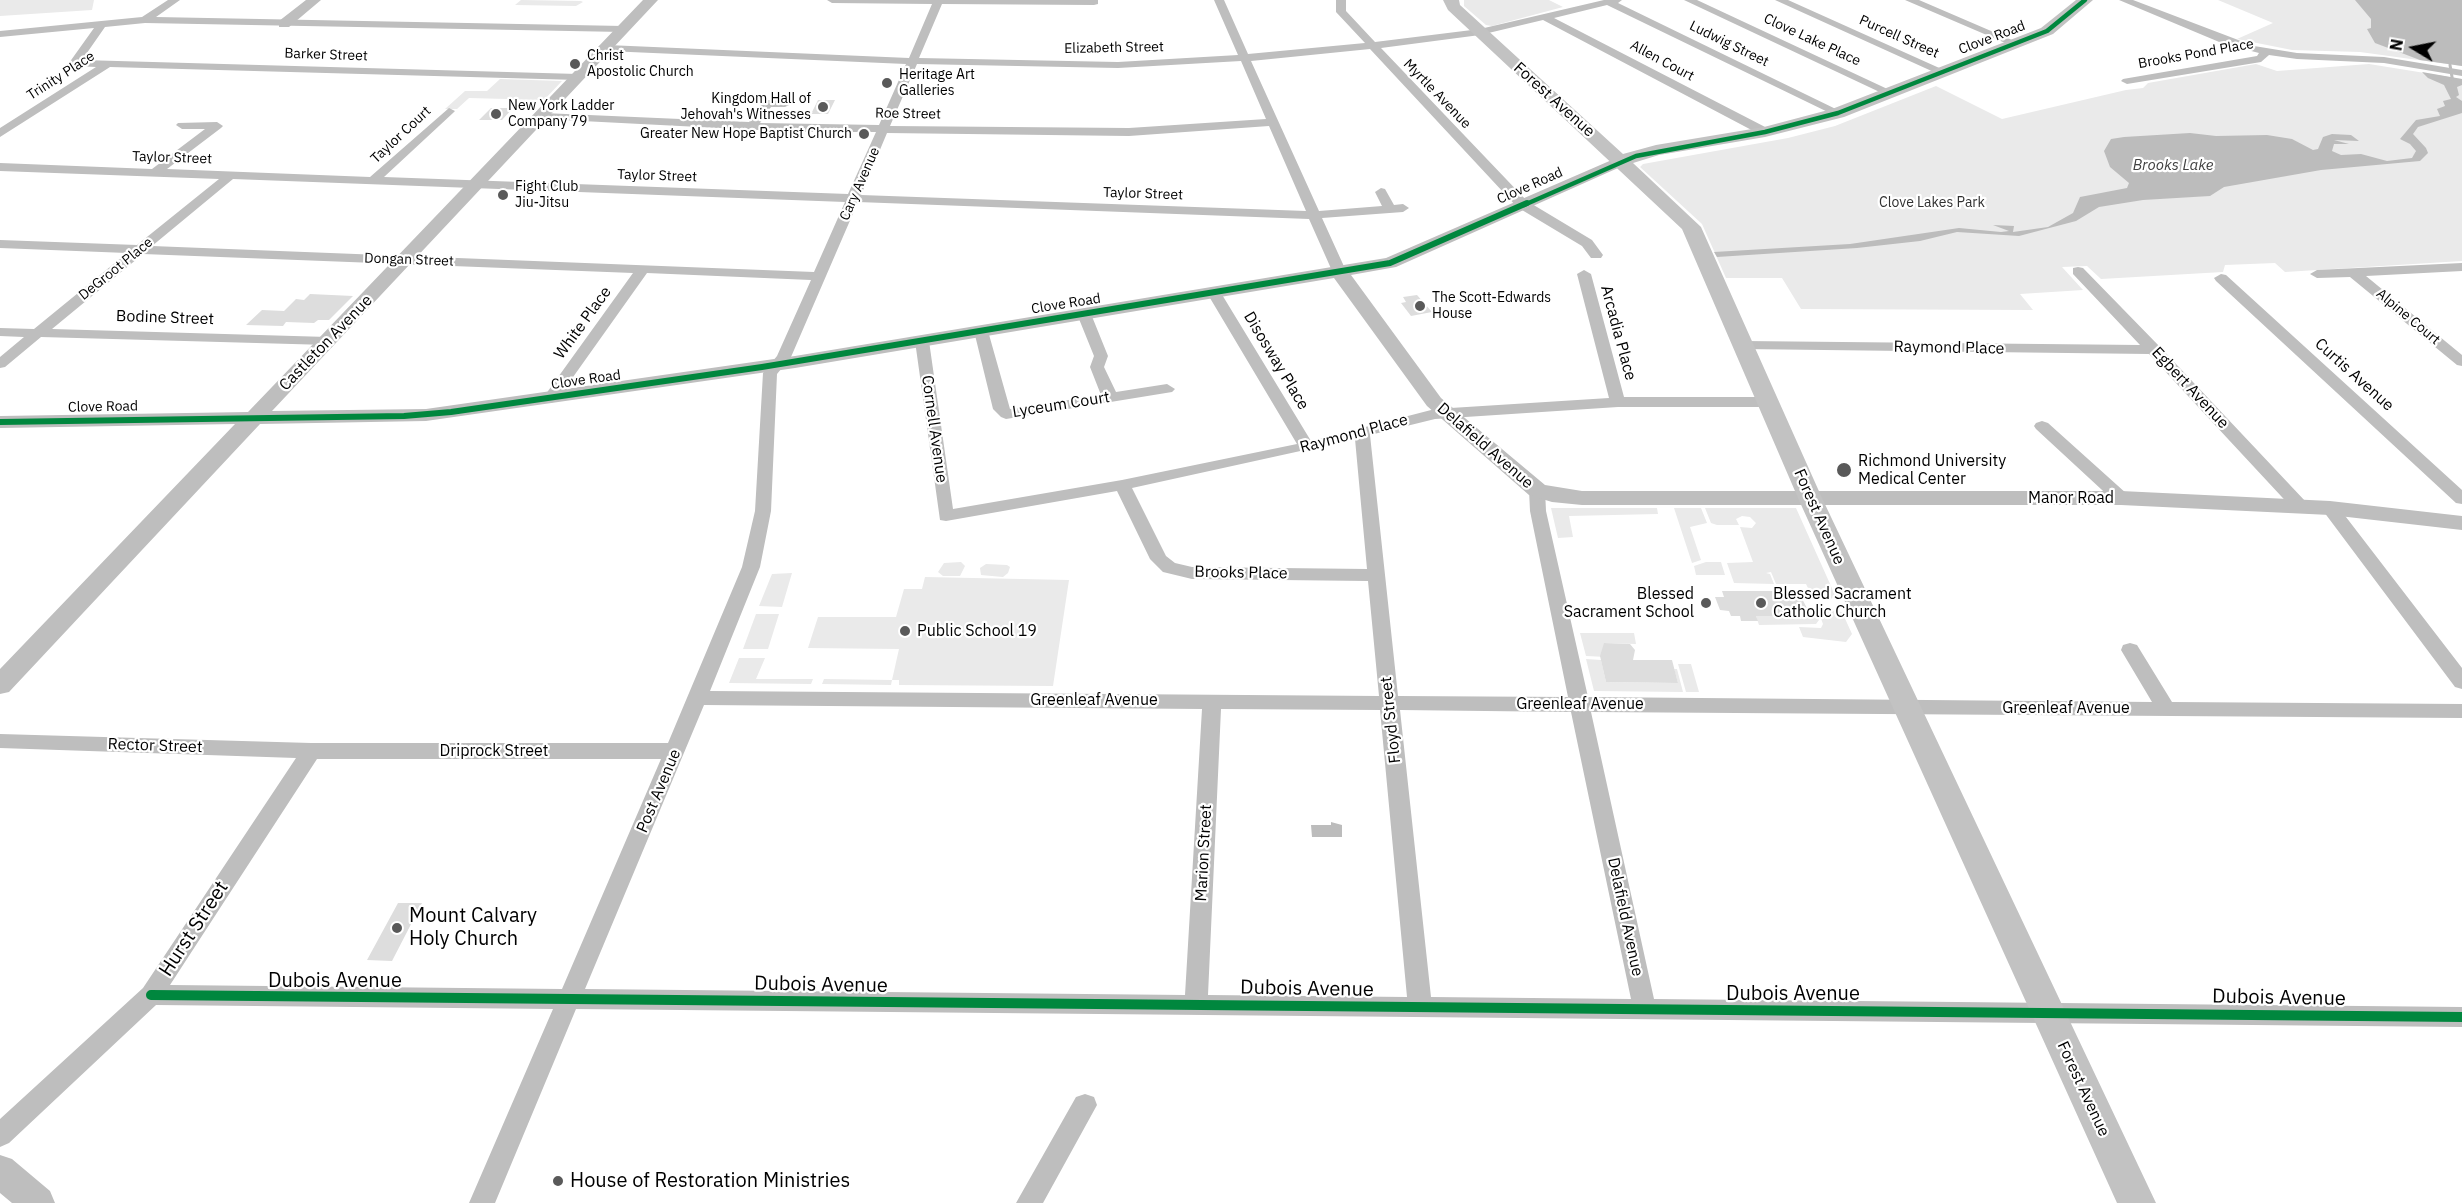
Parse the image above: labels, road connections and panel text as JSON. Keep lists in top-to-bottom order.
{
  "streets": {
    "main road": ["Clove Road", "Forest Avenue"],
    "street": [
      "Purcell Street",
      "Clove Lake Place",
      "Ludwig Street",
      "Elizabeth Street",
      "Brooks Pond Place",
      "Barker Street",
      "Allen Court",
      "Trinity Place",
      "Myrtle Avenue",
      "Roe Street",
      "Taylor Court",
      "Taylor Street",
      "Cary Avenue",
      "Dongan Street",
      "DeGroot Place",
      "Alpine Court",
      "Bodine Street",
      "White Place",
      "Arcadia Place",
      "Castleton Avenue",
      "Raymond Place",
      "Disosway Place",
      "Curtis Avenue",
      "Egbert Avenue",
      "Lyceum Court",
      "Cornell Avenue",
      "Delafield Avenue",
      "Manor Road",
      "Brooks Place",
      "Greenleaf Avenue",
      "Floyd Street",
      "Rector Street",
      "Driprock Street",
      "Post Avenue",
      "Marion Street",
      "Hurst Street",
      "Dubois Avenue"
    ]
  },
  "crossings": [
    ["Purcell Street", "Clove Road"],
    ["Clove Road", "Clove Lake Place"],
    ["Clove Road", "Ludwig Street"],
    ["Clove Road", "Allen Court"],
    ["Clove Road", "Myrtle Avenue"],
    ["Clove Road", "Forest Avenue"],
    ["Clove Road", "Cary Avenue"],
    ["Clove Road", "White Place"],
    ["Clove Road", "Castleton Avenue"],
    ["Clove Road", "Disosway Place"],
    ["Clove Road", "Lyceum Court"],
    ["Clove Road", "Cornell Avenue"],
    ["Clove Road", "Delafield Avenue"],
    ["Clove Road", "Post Avenue"],
    ["Ludwig Street", "Elizabeth Street"],
    ["Elizabeth Street", "Allen Court"],
    ["Elizabeth Street", "Myrtle Avenue"],
    ["Elizabeth Street", "Forest Avenue"],
    ["Elizabeth Street", "Cary Avenue"],
    ["Elizabeth Street", "Castleton Avenue"],
    ["Elizabeth Street", "Delafield Avenue"],
    ["Barker Street", "Trinity Place"],
    ["Barker Street", "Castleton Avenue"],
    ["Forest Avenue", "Raymond Place"],
    ["Forest Avenue", "Manor Road"],
    ["Forest Avenue", "Greenleaf Avenue"],
    ["Forest Avenue", "Dubois Avenue"],
    ["Roe Street", "Cary Avenue"],
    ["Roe Street", "Castleton Avenue"],
    ["Roe Street", "Delafield Avenue"],
    ["Taylor Court", "Taylor Street"],
    ["Taylor Street", "Cary Avenue"],
    ["Taylor Street", "DeGroot Place"],
    ["Taylor Street", "Castleton Avenue"],
    ["Taylor Street", "Delafield Avenue"],
    ["Cary Avenue", "Dongan Street"],
    ["Cary Avenue", "Post Avenue"],
    ["Dongan Street", "DeGroot Place"],
    ["Dongan Street", "White Place"],
    ["Dongan Street", "Castleton Avenue"],
    ["DeGroot Place", "Bodine Street"],
    ["Bodine Street", "Castleton Avenue"],
    ["Arcadia Place", "Raymond Place"],
    ["Raymond Place", "Disosway Place"],
    ["Raymond Place", "Egbert Avenue"],
    ["Raymond Place", "Cornell Avenue"],
    ["Raymond Place", "Delafield Avenue"],
    ["Raymond Place", "Brooks Place"],
    ["Raymond Place", "Floyd Street"],
    ["Egbert Avenue", "Manor Road"],
    ["Delafield Avenue", "Manor Road"],
    ["Delafield Avenue", "Greenleaf Avenue"],
    ["Delafield Avenue", "Dubois Avenue"],
    ["Brooks Place", "Floyd Street"],
    ["Greenleaf Avenue", "Floyd Street"],
    ["Greenleaf Avenue", "Post Avenue"],
    ["Greenleaf Avenue", "Marion Street"],
    ["Floyd Street", "Dubois Avenue"],
    ["Rector Street", "Driprock Street"],
    ["Rector Street", "Hurst Street"],
    ["Driprock Street", "Post Avenue"],
    ["Driprock Street", "Hurst Street"],
    ["Post Avenue", "Dubois Avenue"],
    ["Marion Street", "Dubois Avenue"],
    ["Hurst Street", "Dubois Avenue"]
  ],
  "water": ["Brooks Lake"],
  "parks": ["Clove Lakes Park"],
  "places": [
    "Christ Apostolic Church",
    "Heritage Art Galleries",
    "Kingdom Hall of Jehovah's Witnesses",
    "New York Ladder Company 79",
    "Greater New Hope Baptist Church",
    "Fight Club Jiu-Jitsu",
    "The Scott-Edwards House",
    "Richmond University Medical Center",
    "Blessed Sacrament School",
    "Blessed Sacrament Catholic Church",
    "Public School 19",
    "Mount Calvary Holy Church",
    "House of Restoration Ministries"
  ],
  "north": "left"
}
